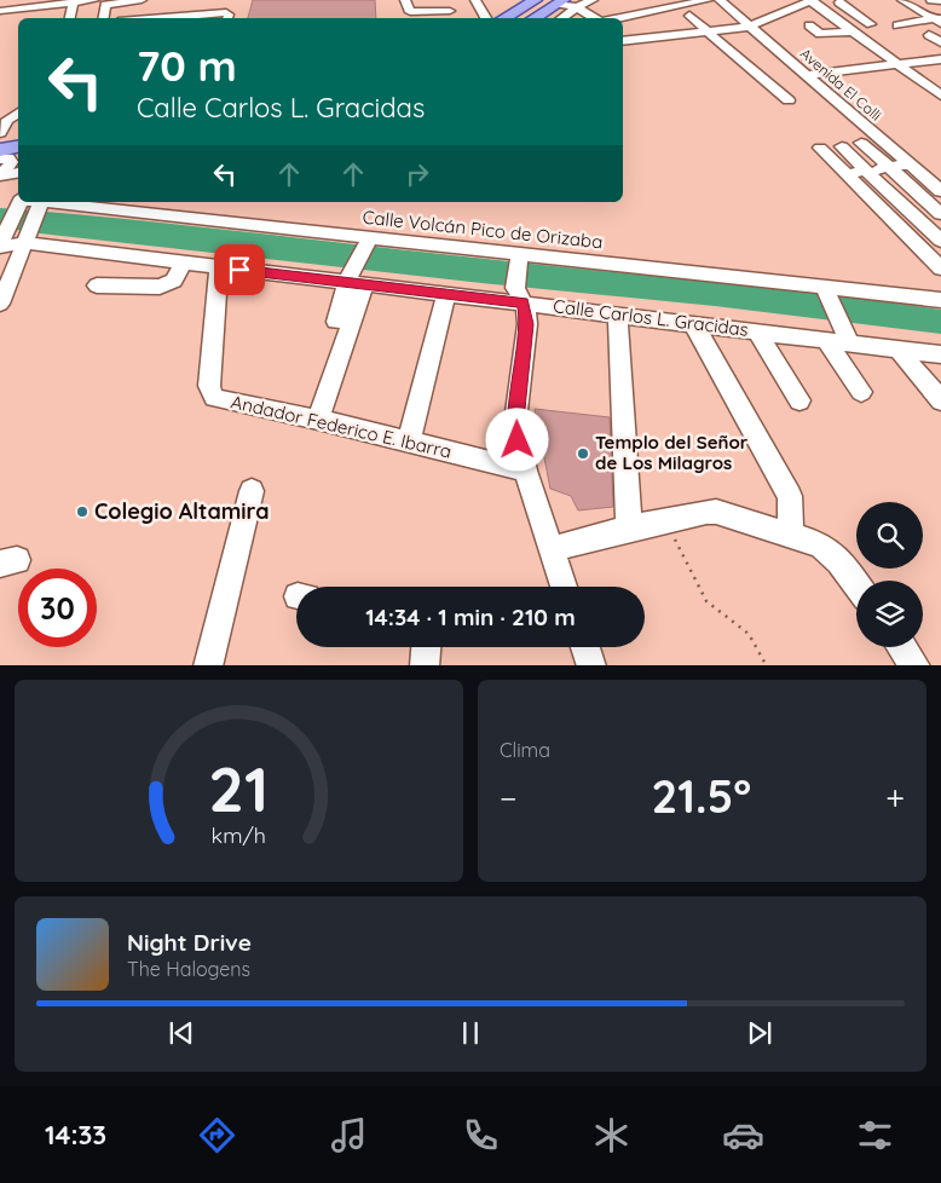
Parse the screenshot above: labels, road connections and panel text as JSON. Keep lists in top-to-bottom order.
{
  "streets": {
    "street": [
      "Avenida El Colli",
      "Calle Volcán Pico de Orizaba",
      "Calle Carlos L. Gracidas",
      "Andador Federico E. Ibarra"
    ]
  },
  "crossings": [
    ["Calle Carlos L. Gracidas", "Andador Federico E. Ibarra"]
  ],
  "places": ["Templo del Señor de Los Milagros", "Colegio Altamira"],
  "page": {
    "turn": ["70 m", "Calle Carlos L. Gracidas"],
    "limit": "30",
    "trip": "14:34 · 1 min · 210 m",
    "tile": "Clima",
    "heat": ["−", "21.5°", "+"],
    "song": ["Night Drive", "The Halogens"],
    "tabs": "14:33",
    "gauge": ["21", "km/h"]
  }
}
